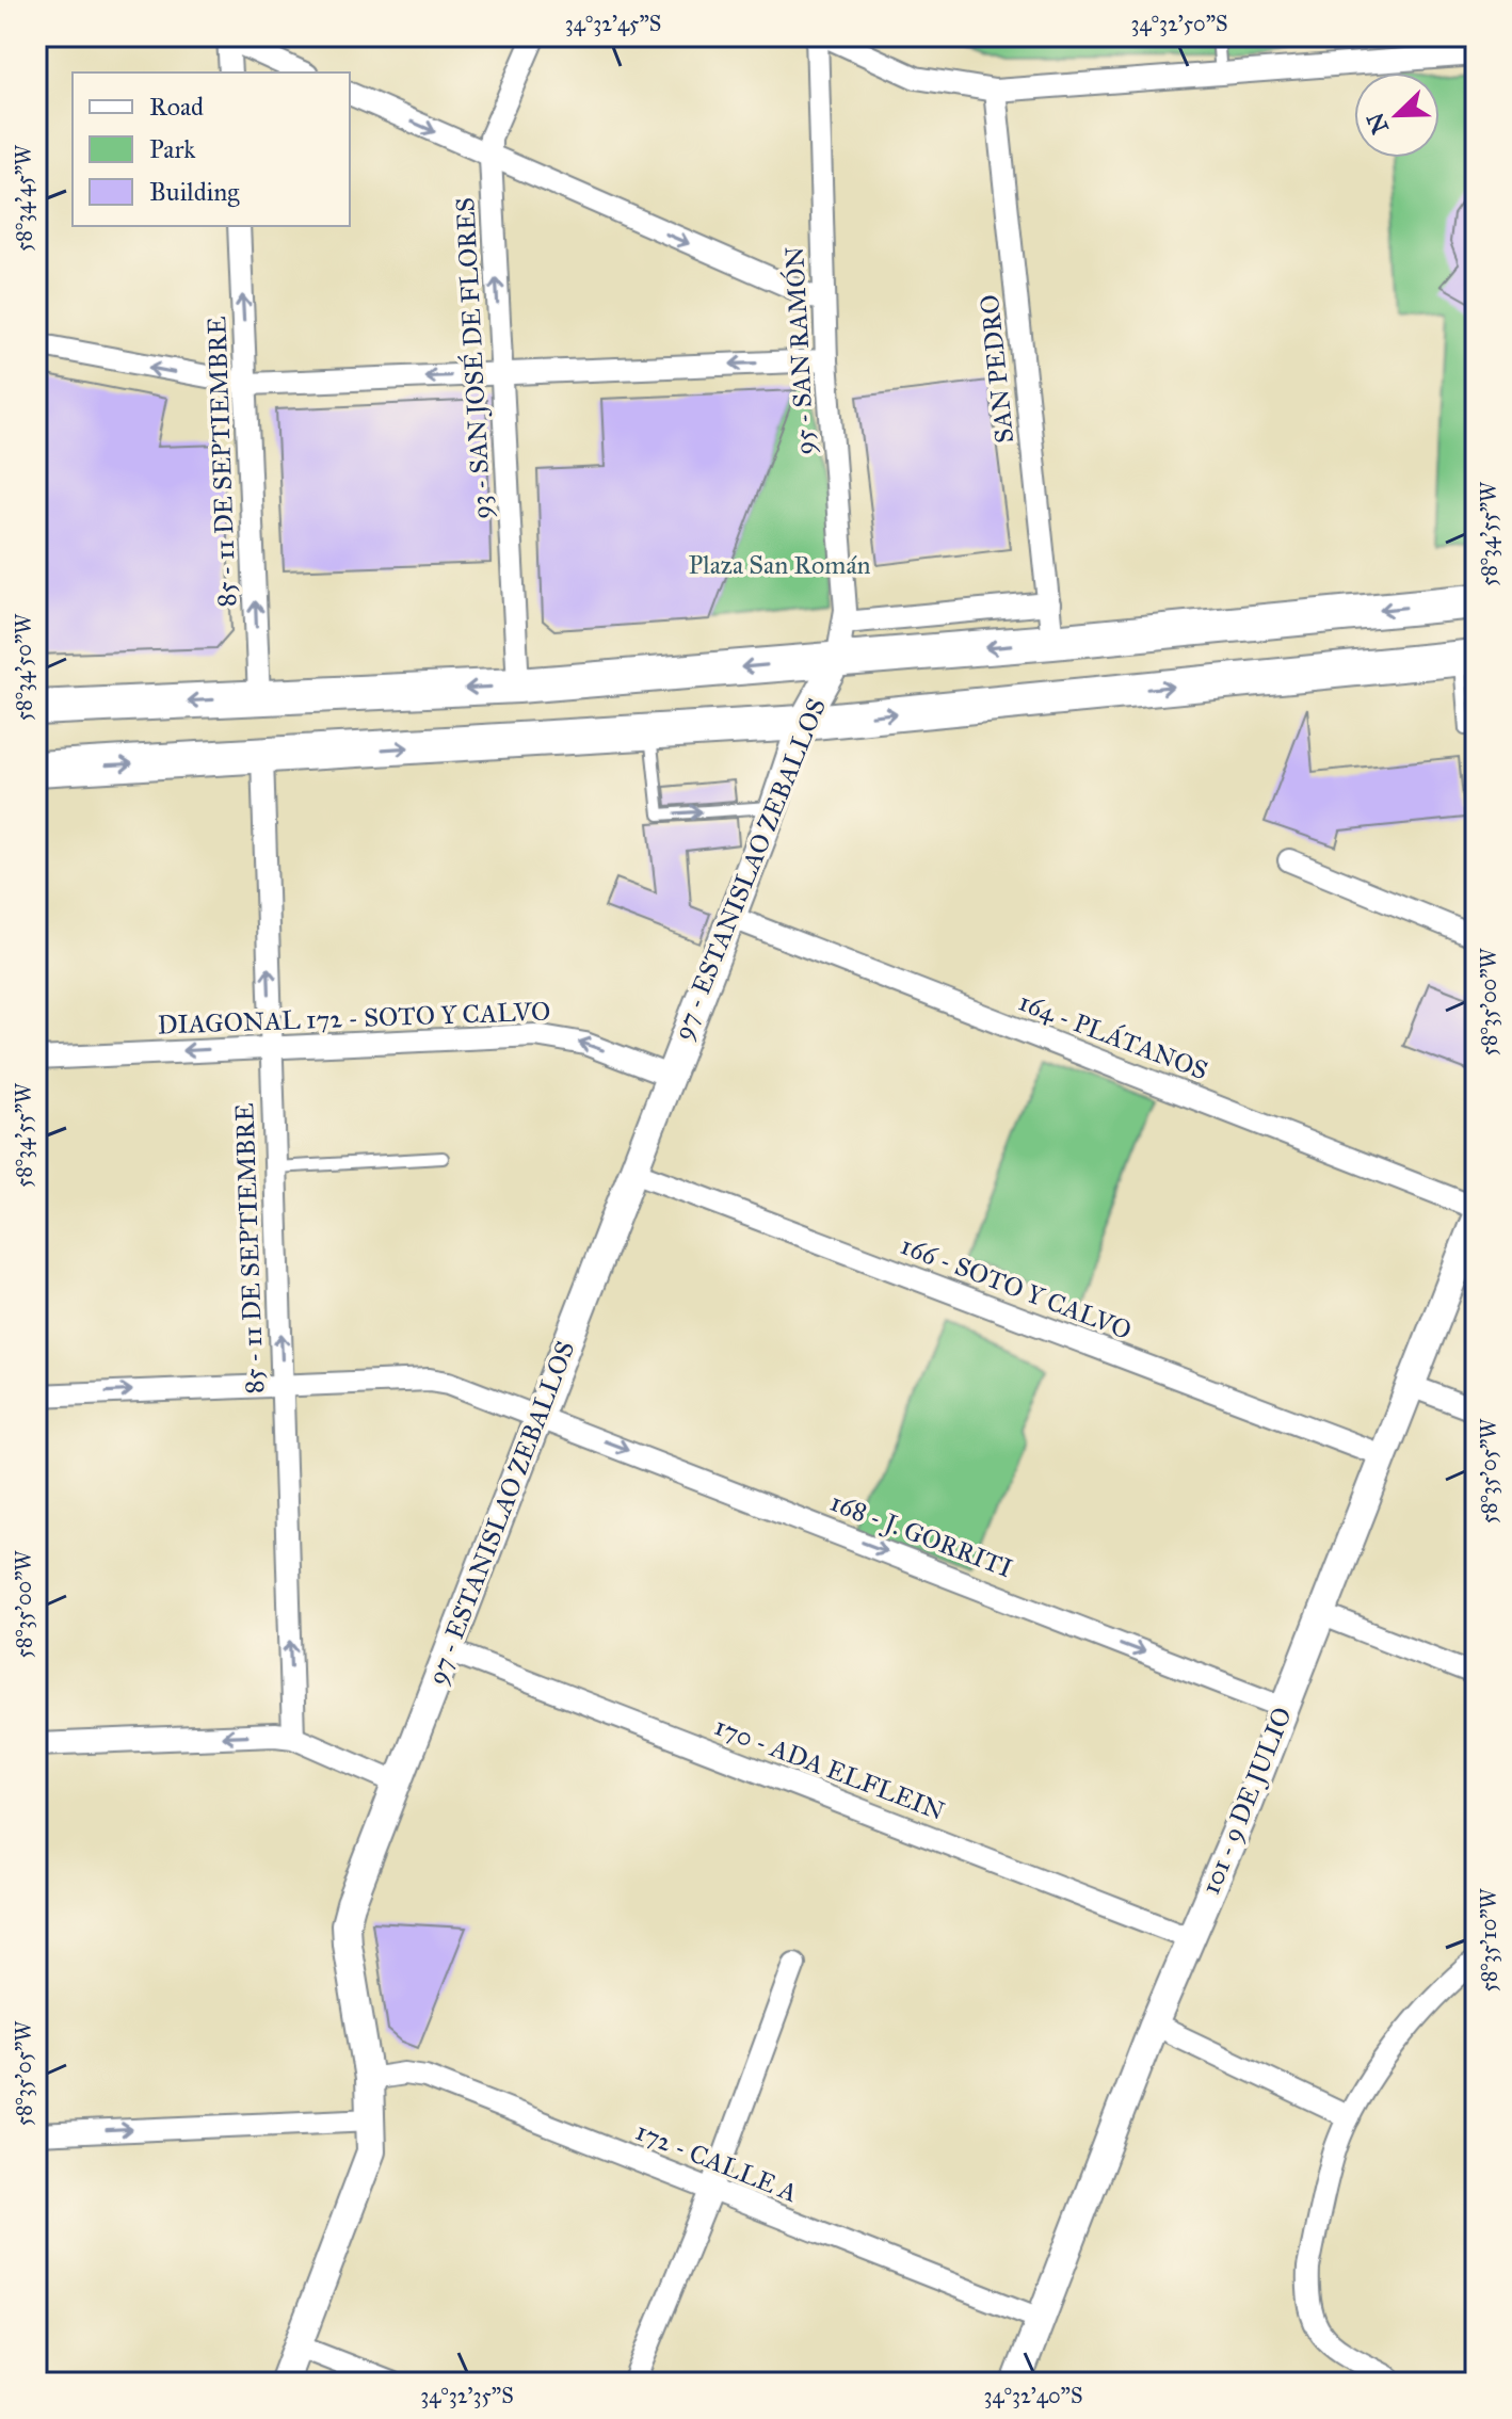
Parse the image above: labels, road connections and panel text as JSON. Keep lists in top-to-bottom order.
{
  "streets": {
    "street": [
      "95 - SAN RAMÓN",
      "93 - SAN JOSÉ DE FLORES",
      "SAN PEDRO",
      "85 - 11 DE SEPTIEMBRE",
      "97 - ESTANISLAO ZEBALLOS",
      "DIAGONAL 172 - SOTO Y CALVO",
      "164 - PLÁTANOS",
      "166 - SOTO Y CALVO",
      "168 - J. GORRITI",
      "170 - ADA ELFLEIN",
      "101 - 9 DE JULIO",
      "172 - CALLE A"
    ]
  },
  "crossings": [
    ["95 - SAN RAMÓN", "97 - ESTANISLAO ZEBALLOS"],
    ["85 - 11 DE SEPTIEMBRE", "DIAGONAL 172 - SOTO Y CALVO"],
    ["85 - 11 DE SEPTIEMBRE", "168 - J. GORRITI"],
    ["97 - ESTANISLAO ZEBALLOS", "DIAGONAL 172 - SOTO Y CALVO"],
    ["97 - ESTANISLAO ZEBALLOS", "164 - PLÁTANOS"],
    ["97 - ESTANISLAO ZEBALLOS", "166 - SOTO Y CALVO"],
    ["97 - ESTANISLAO ZEBALLOS", "168 - J. GORRITI"],
    ["97 - ESTANISLAO ZEBALLOS", "170 - ADA ELFLEIN"],
    ["97 - ESTANISLAO ZEBALLOS", "172 - CALLE A"],
    ["166 - SOTO Y CALVO", "101 - 9 DE JULIO"],
    ["168 - J. GORRITI", "101 - 9 DE JULIO"],
    ["170 - ADA ELFLEIN", "101 - 9 DE JULIO"],
    ["101 - 9 DE JULIO", "172 - CALLE A"]
  ],
  "one_way": ["85 - 11 DE SEPTIEMBRE", "DIAGONAL 172 - SOTO Y CALVO", "168 - J. GORRITI"],
  "parks": ["Plaza San Román"],
  "legend": ["Road", "Park", "Building"],
  "north": "bottom left",
  "coordinates": [
    "34°32'45\"S",
    "34°32'50\"S",
    "58°34'45\"W",
    "58°34'55\"W",
    "58°34'50\"W",
    "58°35'00\"W",
    "58°35'05\"W",
    "58°35'10\"W",
    "34°32'35\"S",
    "34°32'40\"S"
  ]
}
